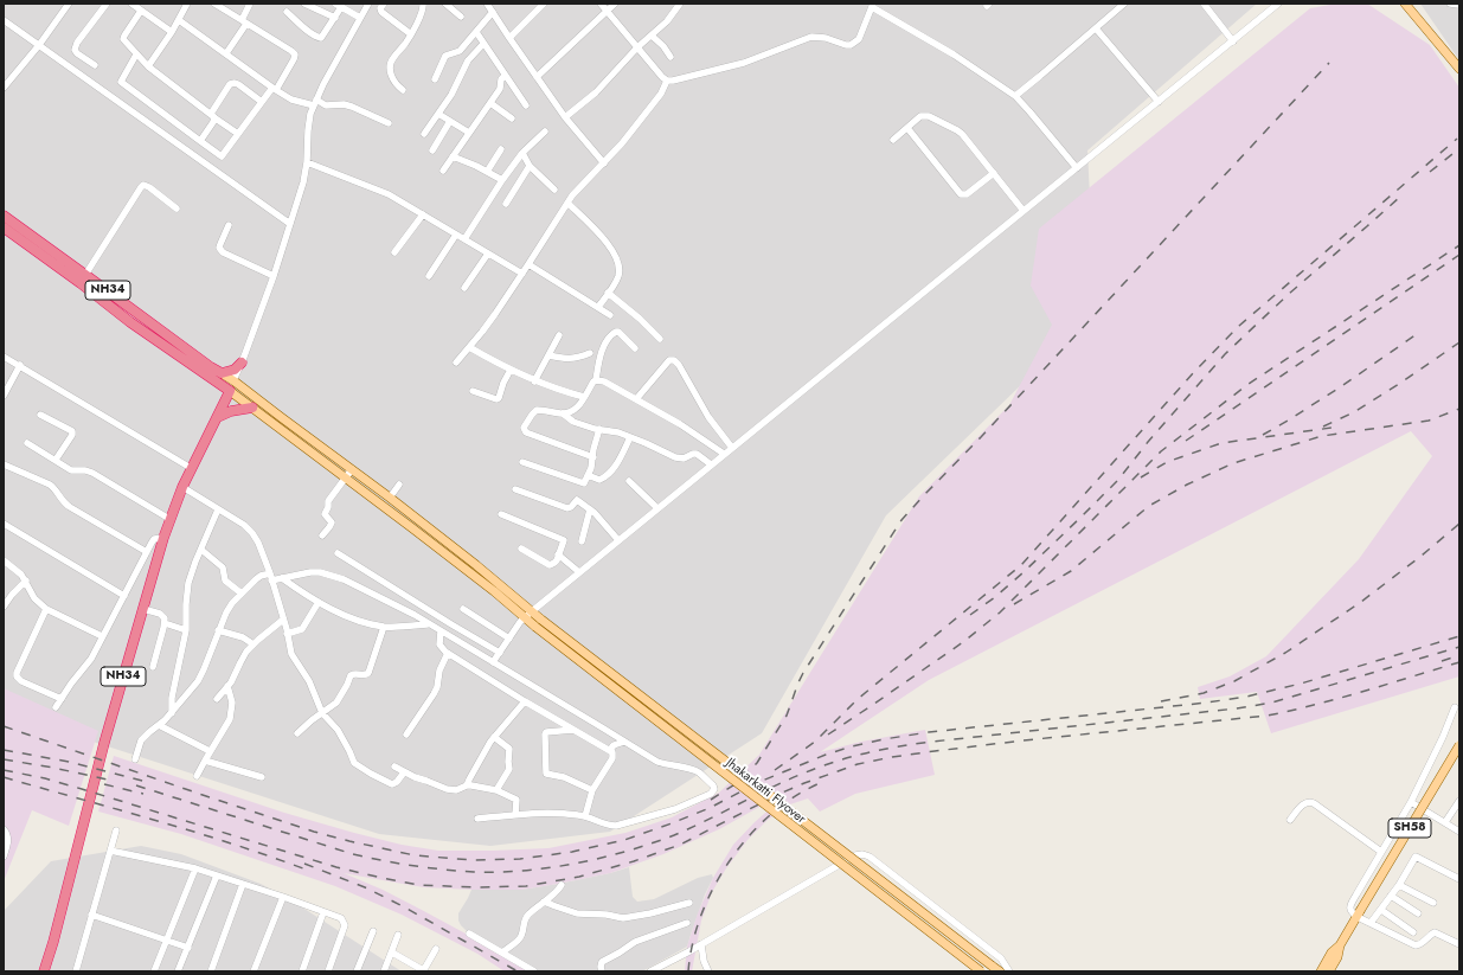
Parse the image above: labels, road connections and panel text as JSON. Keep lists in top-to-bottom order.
{
  "streets": {
    "highway": ["NH34"],
    "main road": ["Jhakarkatti Flyover", "SH58"]
  },
  "crossings": [
    ["NH34", "Jhakarkatti Flyover"]
  ]
}
